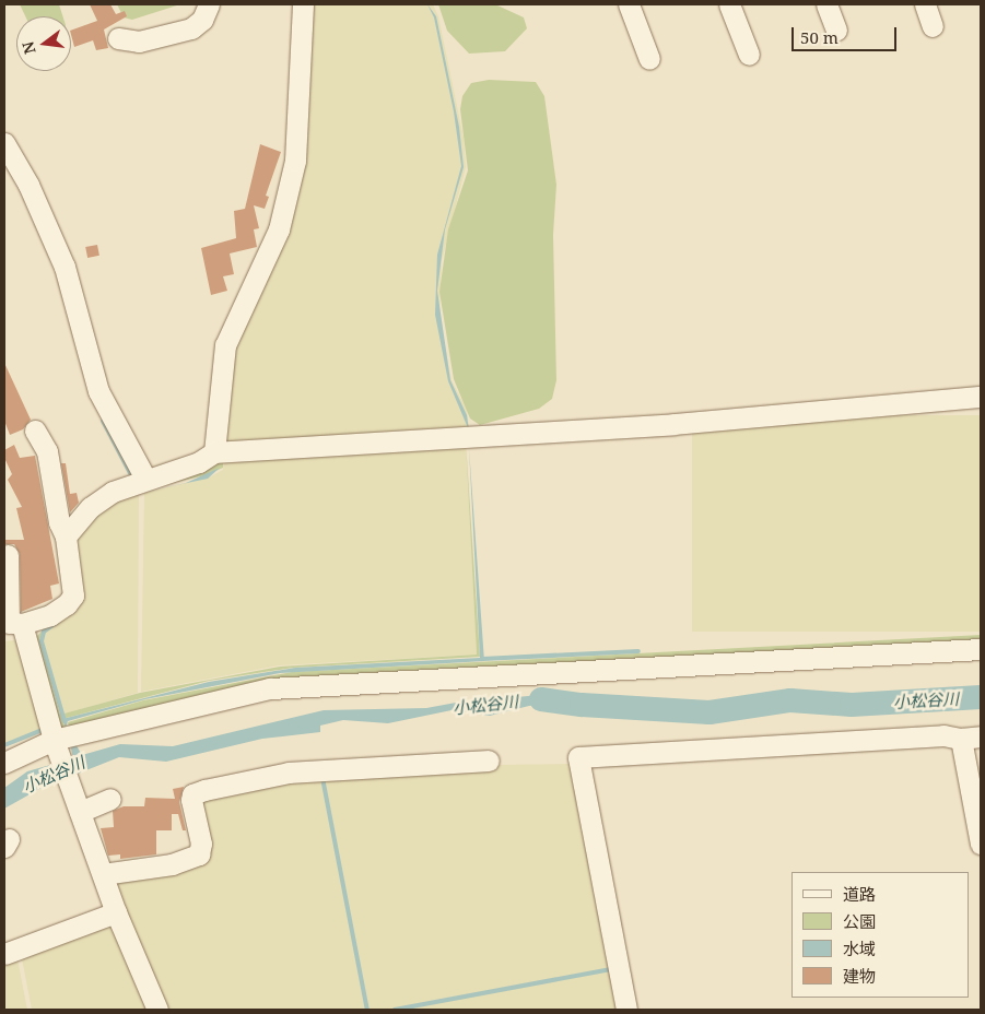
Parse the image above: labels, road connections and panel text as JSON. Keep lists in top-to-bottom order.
{
  "water": ["小松谷川"],
  "legend": [
    "道路",
    "公園",
    "水域",
    "建物"
  ],
  "scale_bar": "50 m",
  "north": "left"
}
